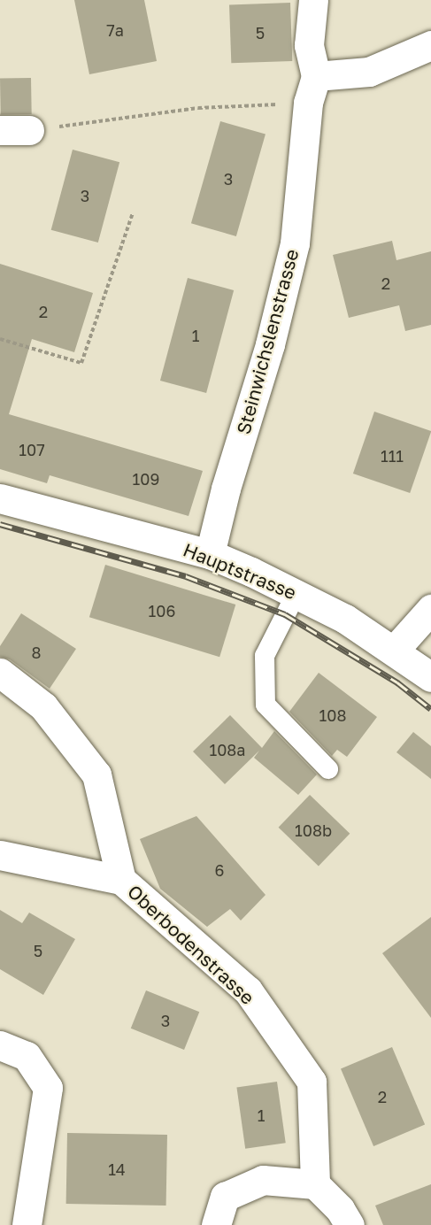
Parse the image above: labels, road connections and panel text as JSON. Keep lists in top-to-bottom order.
{
  "streets": {
    "street": ["Steinwichslenstrasse", "Hauptstrasse", "Oberbodenstrasse"]
  },
  "crossings": [
    ["Steinwichslenstrasse", "Hauptstrasse"]
  ],
  "house_numbers": [
    "7a",
    "5",
    "3",
    "3",
    "2",
    "2",
    "1",
    "107",
    "111",
    "109",
    "106",
    "8",
    "108",
    "108a",
    "108b",
    "6",
    "5",
    "3",
    "2",
    "1",
    "14"
  ]
}
